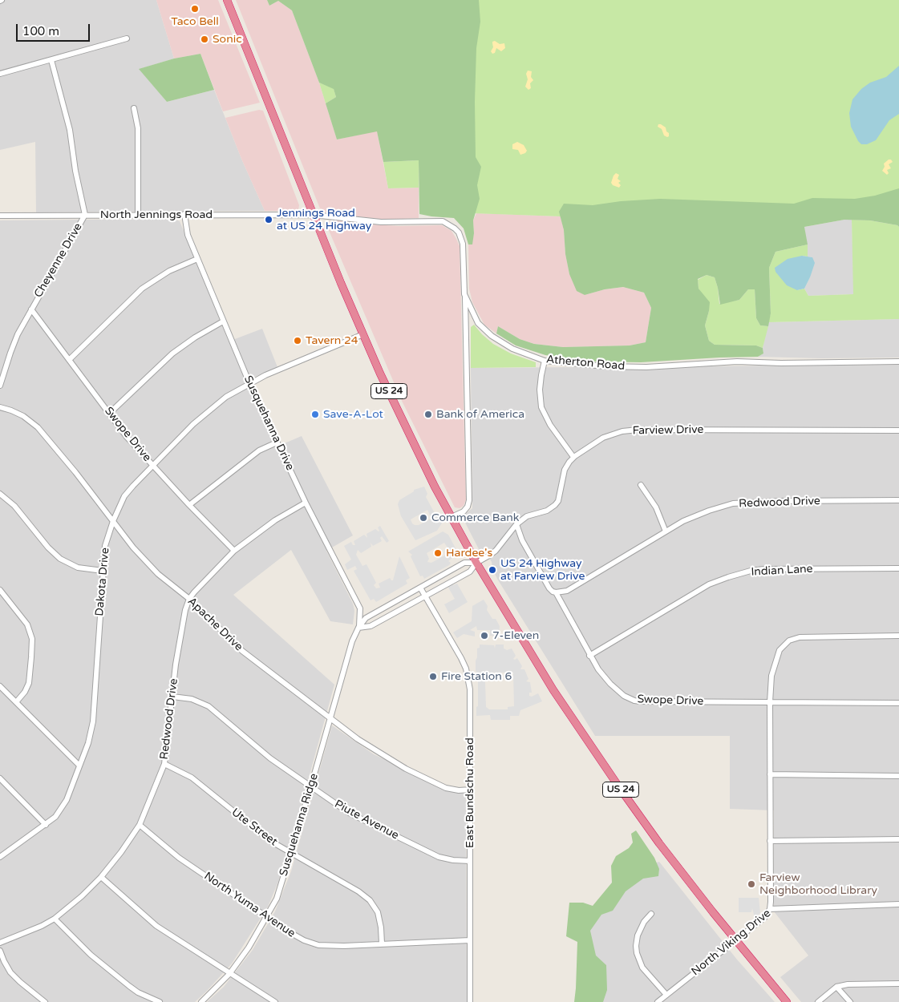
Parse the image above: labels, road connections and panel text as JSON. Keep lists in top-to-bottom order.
{
  "streets": {
    "highway": ["US 24"],
    "street": [
      "North Jennings Road",
      "Cheyenne Drive",
      "Atherton Road",
      "Susquehanna Drive",
      "Farview Drive",
      "Swope Drive",
      "Redwood Drive",
      "Indian Lane",
      "Dakota Drive",
      "Apache Drive",
      "East Bundschu Road",
      "Piute Avenue",
      "Susquehanna Ridge",
      "Ute Street",
      "North Yuma Avenue",
      "North Viking Drive"
    ]
  },
  "crossings": [
    ["North Jennings Road", "Cheyenne Drive"],
    ["North Jennings Road", "Atherton Road"],
    ["North Jennings Road", "US 24"],
    ["North Jennings Road", "Susquehanna Drive"],
    ["Cheyenne Drive", "Swope Drive"],
    ["Atherton Road", "US 24"],
    ["US 24", "Farview Drive"],
    ["US 24", "Dakota Drive"],
    ["US 24", "Susquehanna Ridge"],
    ["US 24", "North Viking Drive"],
    ["Susquehanna Drive", "Redwood Drive"],
    ["Susquehanna Drive", "Dakota Drive"],
    ["Susquehanna Drive", "Susquehanna Ridge"],
    ["Farview Drive", "Swope Drive"],
    ["Farview Drive", "Susquehanna Ridge"],
    ["Swope Drive", "Redwood Drive"],
    ["Swope Drive", "Indian Lane"],
    ["Swope Drive", "Dakota Drive"],
    ["Redwood Drive", "Apache Drive"],
    ["Redwood Drive", "Piute Avenue"],
    ["Redwood Drive", "Ute Street"],
    ["Redwood Drive", "North Yuma Avenue"],
    ["Dakota Drive", "Apache Drive"],
    ["Apache Drive", "East Bundschu Road"],
    ["Apache Drive", "Susquehanna Ridge"],
    ["East Bundschu Road", "Piute Avenue"],
    ["East Bundschu Road", "Susquehanna Ridge"],
    ["East Bundschu Road", "North Yuma Avenue"],
    ["Piute Avenue", "Susquehanna Ridge"],
    ["Susquehanna Ridge", "Ute Street"],
    ["Susquehanna Ridge", "North Yuma Avenue"],
    ["Ute Street", "North Yuma Avenue"]
  ],
  "places": [
    "Taco Bell",
    "Sonic",
    "Jennings Road at US 24 Highway",
    "Tavern 24",
    "Save-A-Lot",
    "Bank of America",
    "Commerce Bank",
    "Hardee's",
    "US 24 Highway at Farview Drive",
    "7-Eleven",
    "Fire Station 6",
    "Farview Neighborhood Library"
  ],
  "scale_bar": "100 m"
}
